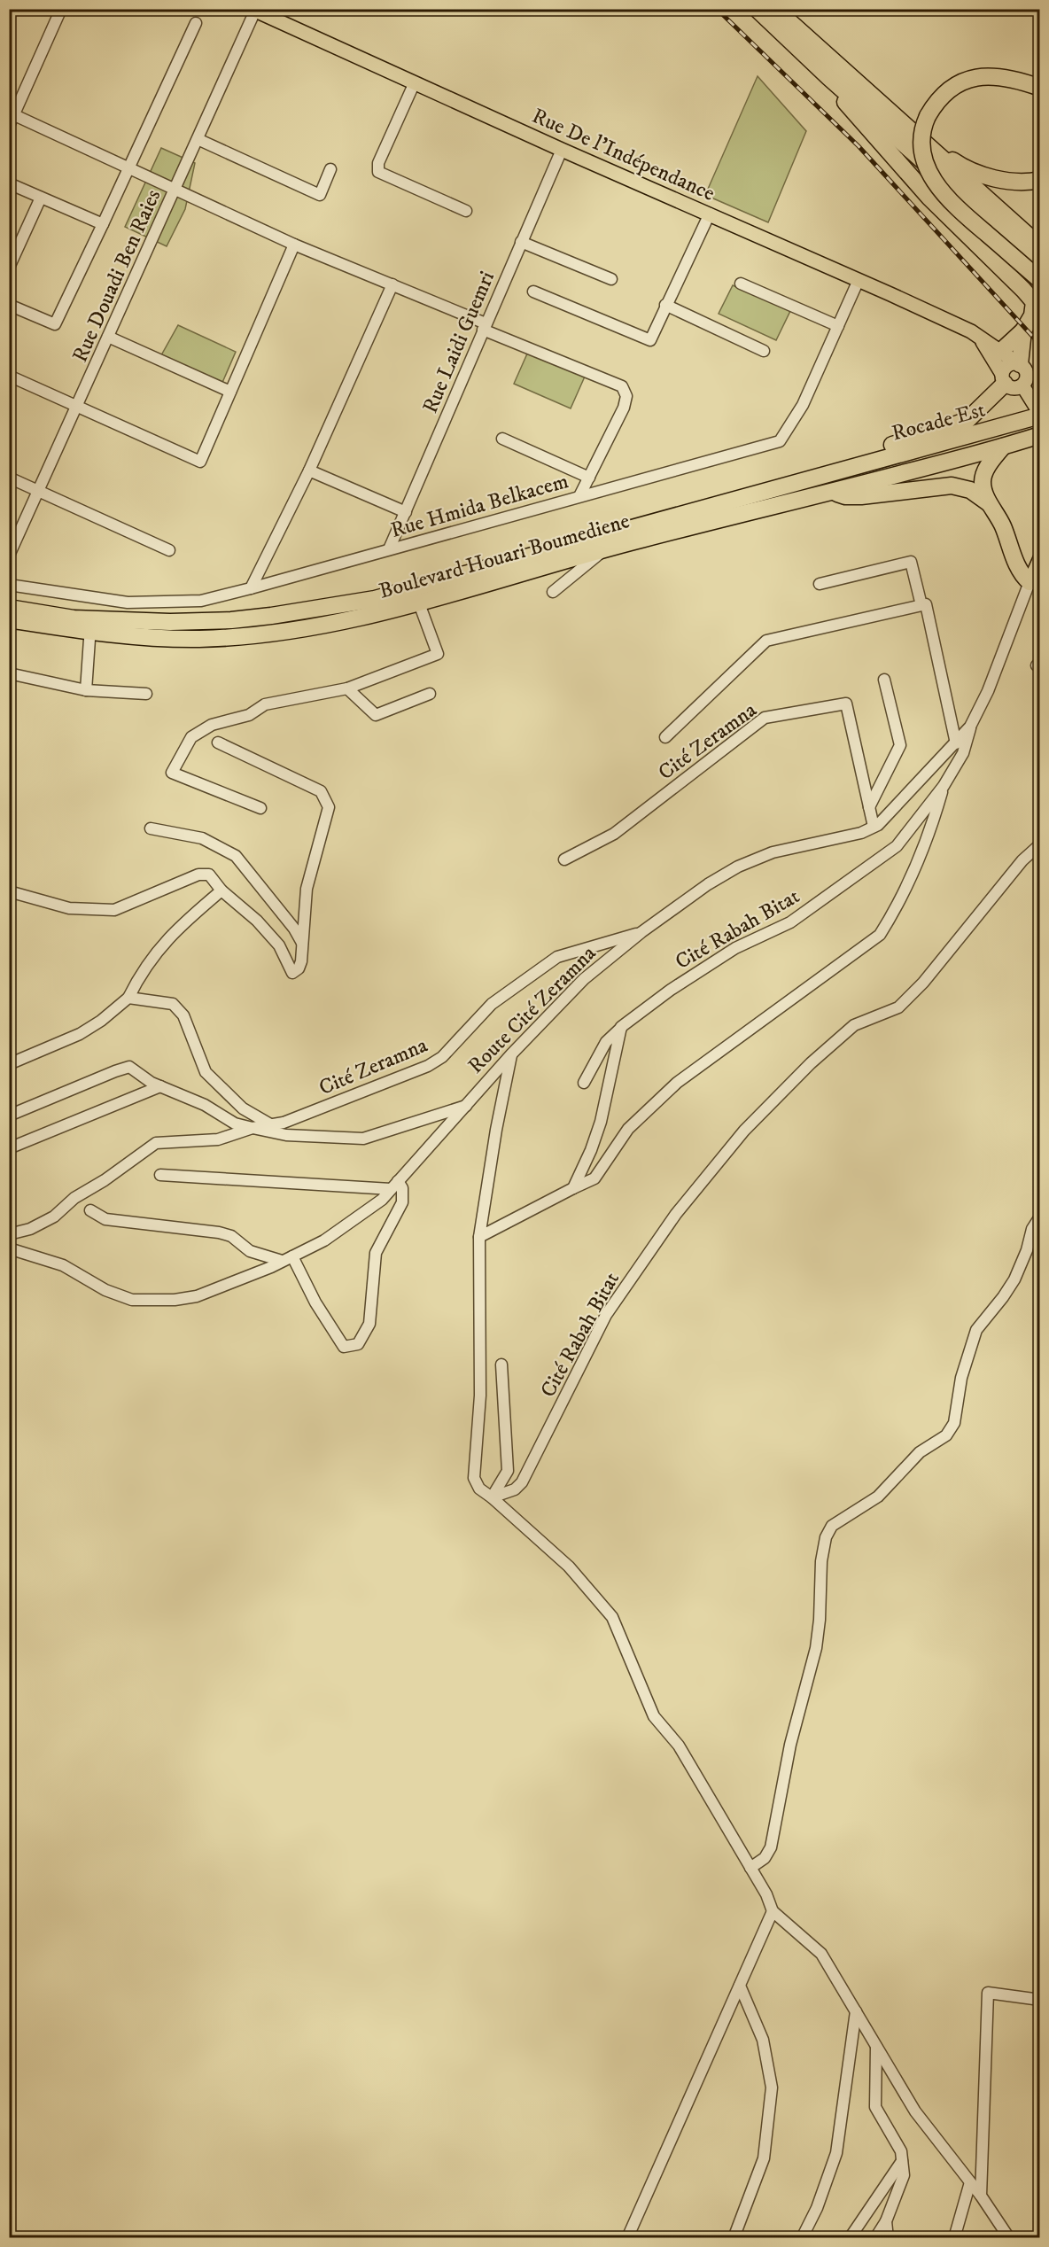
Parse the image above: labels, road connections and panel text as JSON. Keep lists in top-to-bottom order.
{
  "streets": {
    "highway": ["Rocade Est", "Boulevard Houari Boumediene"],
    "main road": ["Rue De l'Indépendance", "Route Cité Zeramna"],
    "street": [
      "Rue Douadi Ben Raies",
      "Rue Laidi Guemri",
      "Rue Hmida Belkacem",
      "Cité Zeramna",
      "Cité Rabah Bitat"
    ]
  },
  "crossings": [
    ["Rue De l'Indépendance", "Rue Douadi Ben Raies"],
    ["Rue De l'Indépendance", "Rue Laidi Guemri"],
    ["Rue De l'Indépendance", "Rue Hmida Belkacem"],
    ["Rue Laidi Guemri", "Rue Hmida Belkacem"],
    ["Rocade Est", "Boulevard Houari Boumediene"],
    ["Cité Zeramna", "Route Cité Zeramna"],
    ["Cité Rabah Bitat", "Route Cité Zeramna"]
  ]
}
